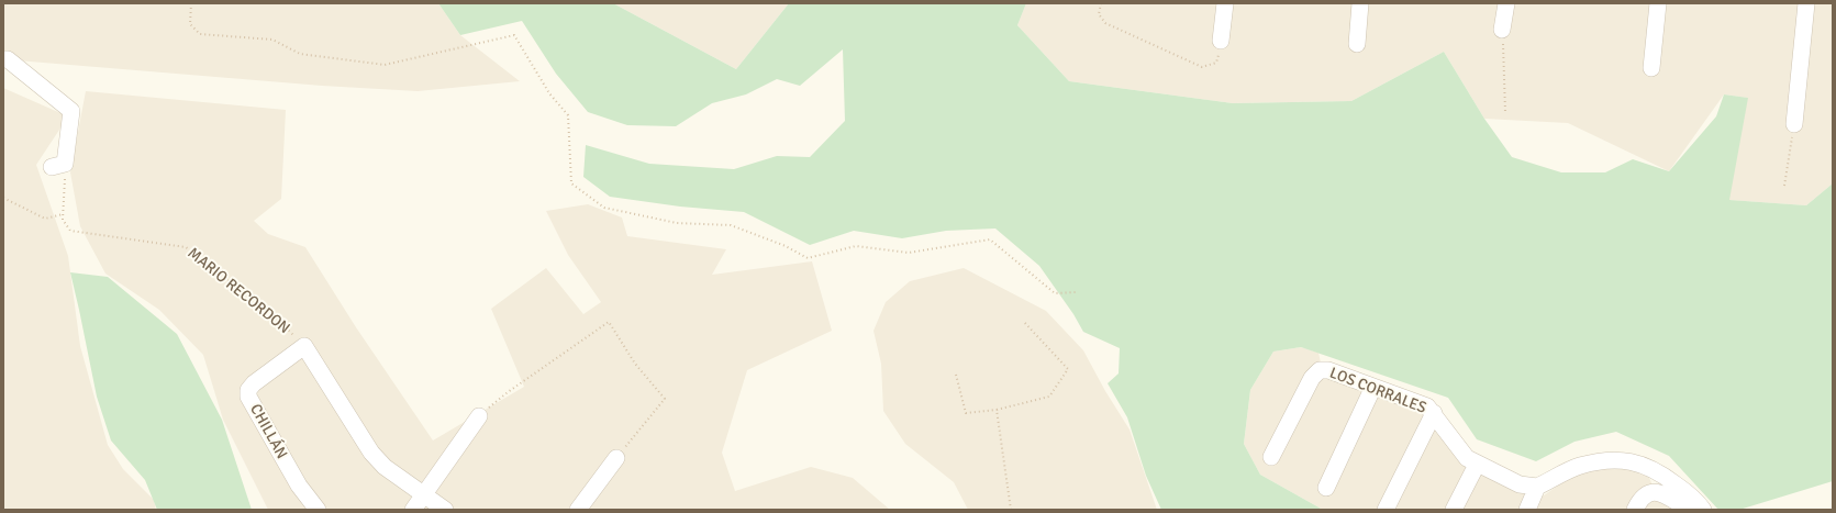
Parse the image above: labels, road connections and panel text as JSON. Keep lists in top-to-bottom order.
{
  "streets": {
    "street": ["LOS CORRALES", "CHILLÁN"],
    "path": ["MARIO RECORDON"]
  },
  "crossings": [
    ["MARIO RECORDON", "CHILLÁN"]
  ]
}
